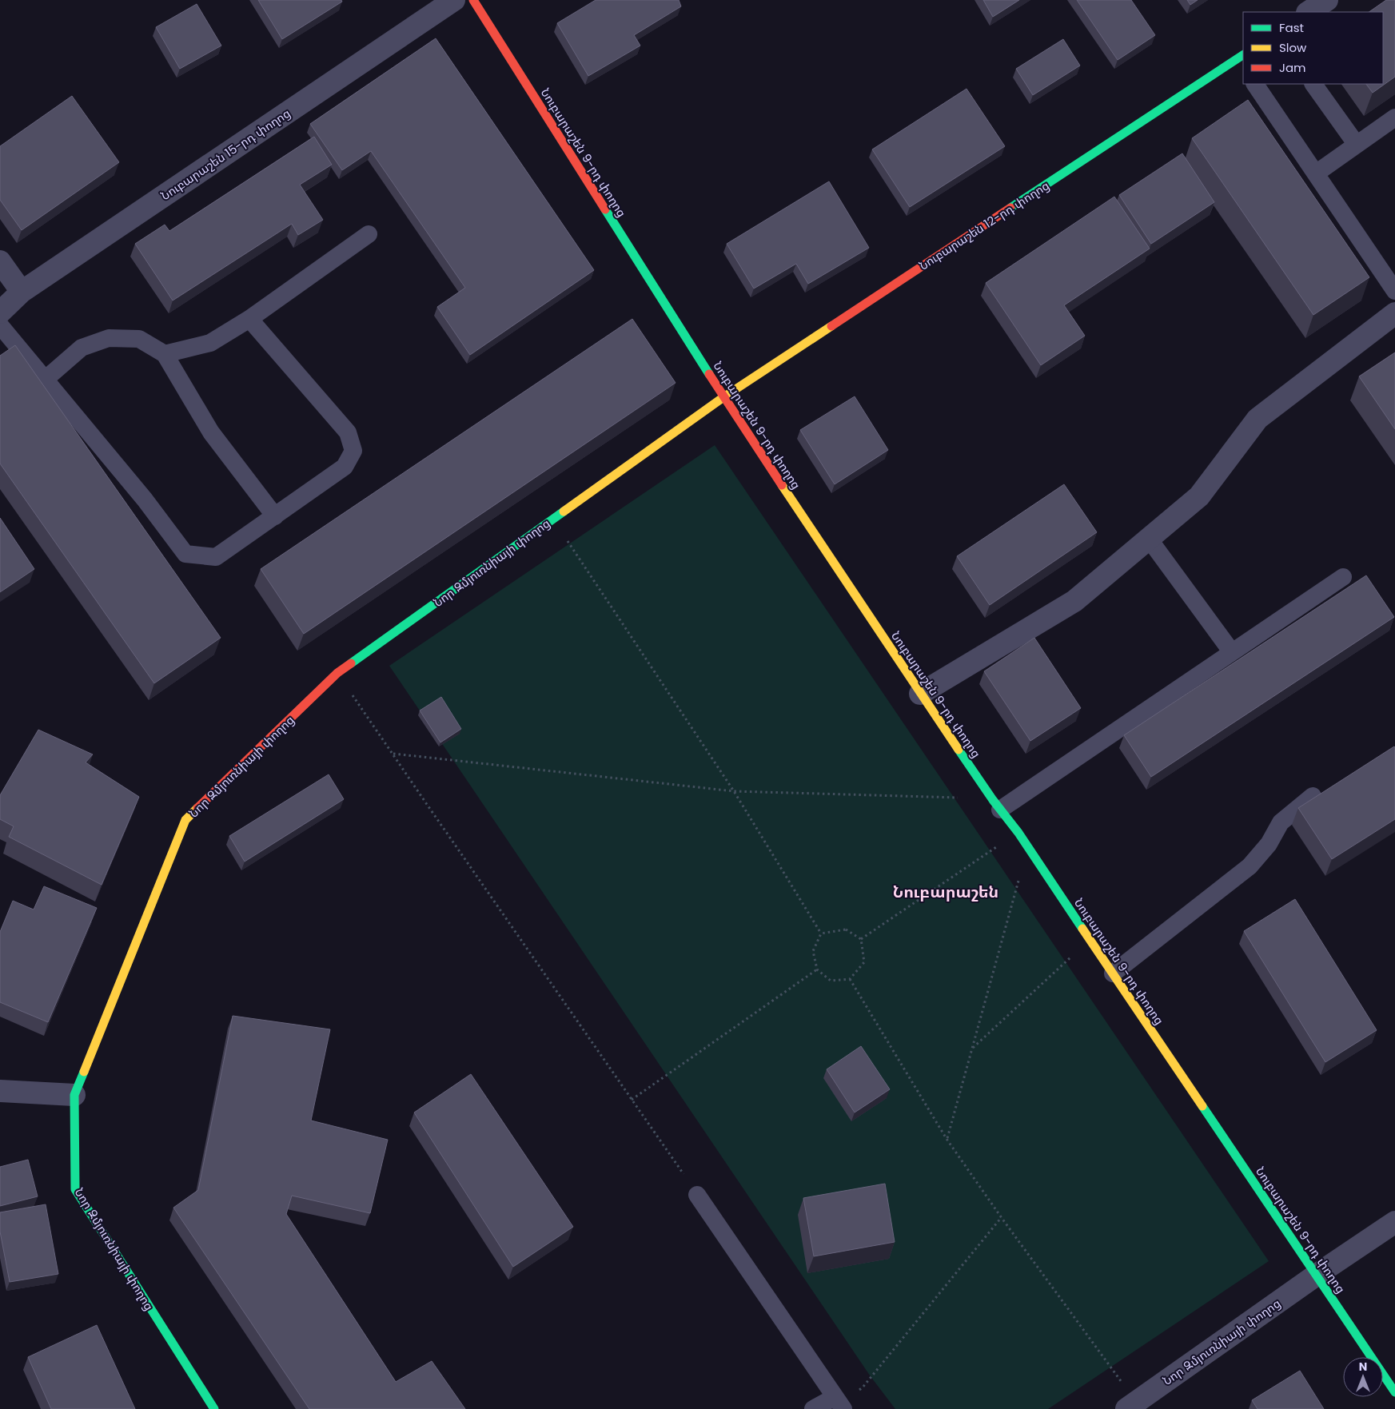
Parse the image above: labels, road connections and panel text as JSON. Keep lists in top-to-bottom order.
{
  "streets": {
    "street": [
      "Նուբարաշեն 9-րդ փողոց",
      "Նուբարաշեն 15-րդ փողոց",
      "Նուբարաշեն 12-րդ փողոց",
      "Նոր Զմյուռնիայի փողոց"
    ]
  },
  "crossings": [
    ["Նուբարաշեն 9-րդ փողոց", "Նուբարաշեն 12-րդ փողոց"],
    ["Նուբարաշեն 9-րդ փողոց", "Նոր Զմյուռնիայի փողոց"],
    ["Նուբարաշեն 12-րդ փողոց", "Նոր Զմյուռնիայի փողոց"]
  ],
  "districts": ["Նուբարաշեն"],
  "legend": ["Fast", "Slow", "Jam"],
  "north": "top"
}
